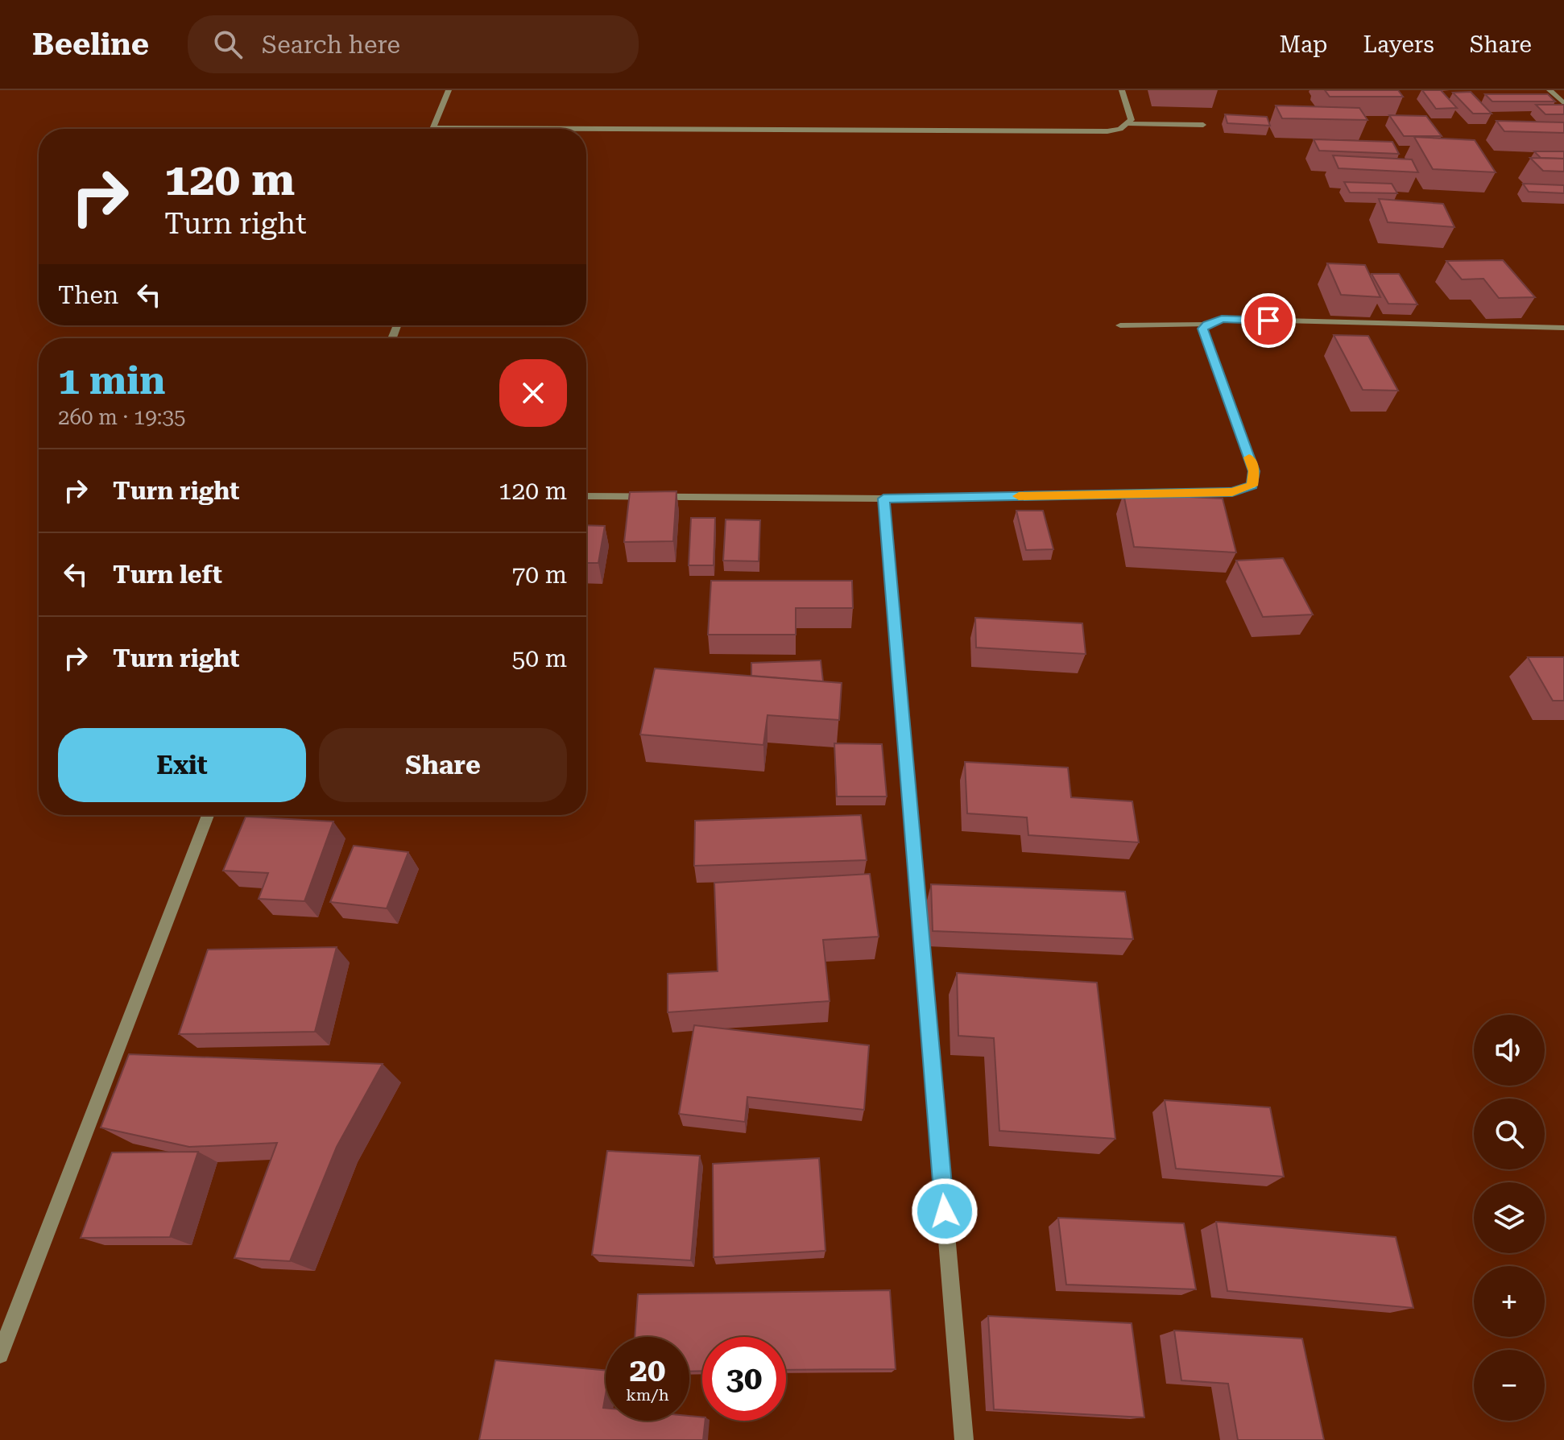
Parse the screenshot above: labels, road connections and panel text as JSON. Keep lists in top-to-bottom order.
{
  "page": {
    "header": "Beeline",
    "search": "Search here",
    "nav": ["Map", "Layers", "Share"],
    "turn": ["120 m", "Turn right"],
    "then": "Then",
    "heading": ["1 min", "260 m · 19:35"],
    "list": [
      {
        "name": "Turn right",
        "value": "120 m"
      },
      {
        "name": "Turn left",
        "value": "70 m"
      },
      {
        "name": "Turn right",
        "value": "50 m"
      }
    ],
    "buttons": ["Exit", "Share"],
    "map_buttons": ["+", "−"],
    "speed": "20 km/h",
    "limit": "30"
  }
}
